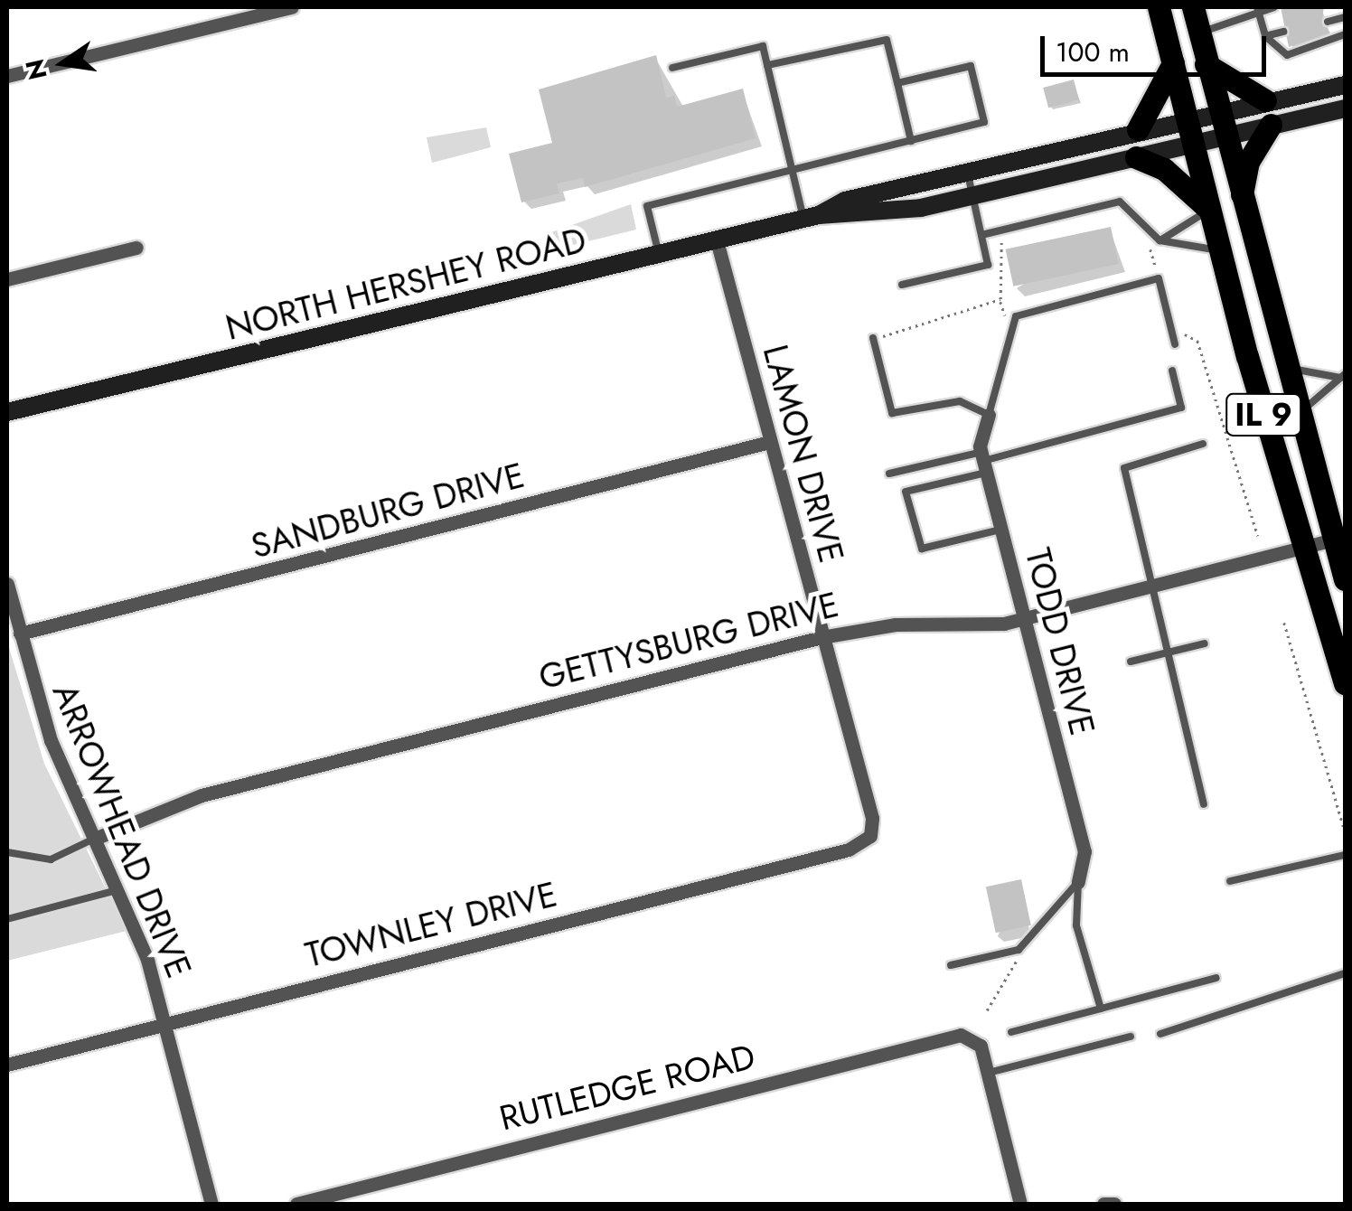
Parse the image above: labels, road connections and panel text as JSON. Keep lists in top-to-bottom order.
{
  "streets": {
    "main road": ["NORTH HERSHEY ROAD", "IL 9"],
    "street": [
      "LAMON DRIVE",
      "SANDBURG DRIVE",
      "GETTYSBURG DRIVE",
      "TODD DRIVE",
      "ARROWHEAD DRIVE",
      "TOWNLEY DRIVE",
      "RUTLEDGE ROAD"
    ]
  },
  "crossings": [
    ["NORTH HERSHEY ROAD", "IL 9"],
    ["NORTH HERSHEY ROAD", "LAMON DRIVE"],
    ["IL 9", "GETTYSBURG DRIVE"],
    ["LAMON DRIVE", "SANDBURG DRIVE"],
    ["LAMON DRIVE", "GETTYSBURG DRIVE"],
    ["LAMON DRIVE", "TOWNLEY DRIVE"],
    ["SANDBURG DRIVE", "ARROWHEAD DRIVE"],
    ["GETTYSBURG DRIVE", "TODD DRIVE"],
    ["GETTYSBURG DRIVE", "ARROWHEAD DRIVE"],
    ["ARROWHEAD DRIVE", "TOWNLEY DRIVE"]
  ],
  "scale_bar": "100 m",
  "north": "left"
}
